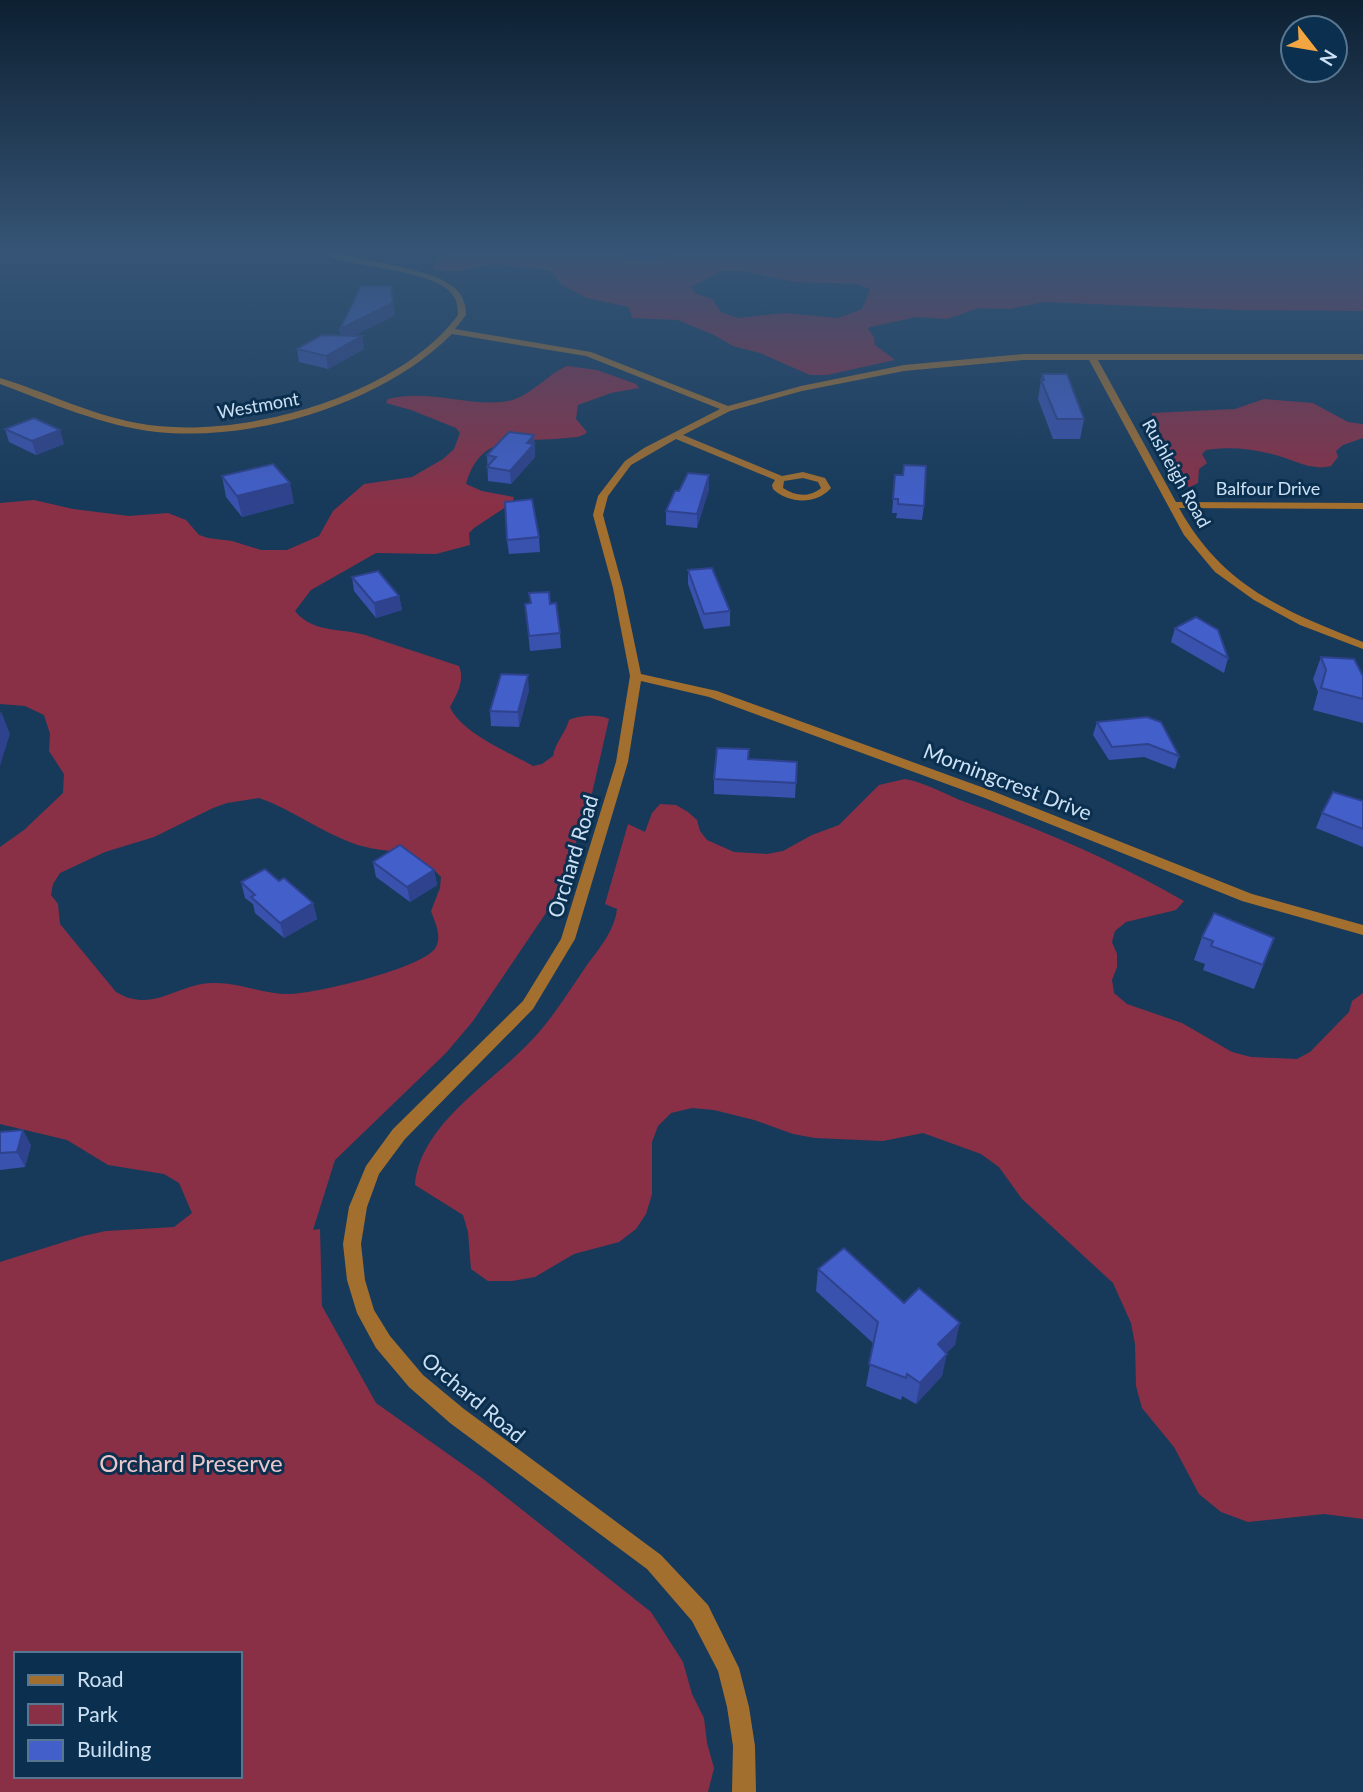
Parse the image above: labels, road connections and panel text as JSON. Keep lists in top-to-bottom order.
{
  "streets": {
    "street": [
      "Westmont",
      "Rushleigh Road",
      "Balfour Drive",
      "Morningcrest Drive",
      "Orchard Road"
    ]
  },
  "crossings": [
    ["Rushleigh Road", "Balfour Drive"],
    ["Rushleigh Road", "Orchard Road"],
    ["Morningcrest Drive", "Orchard Road"]
  ],
  "parks": ["Orchard Preserve"],
  "legend": ["Road", "Park", "Building"],
  "north": "bottom right"
}
